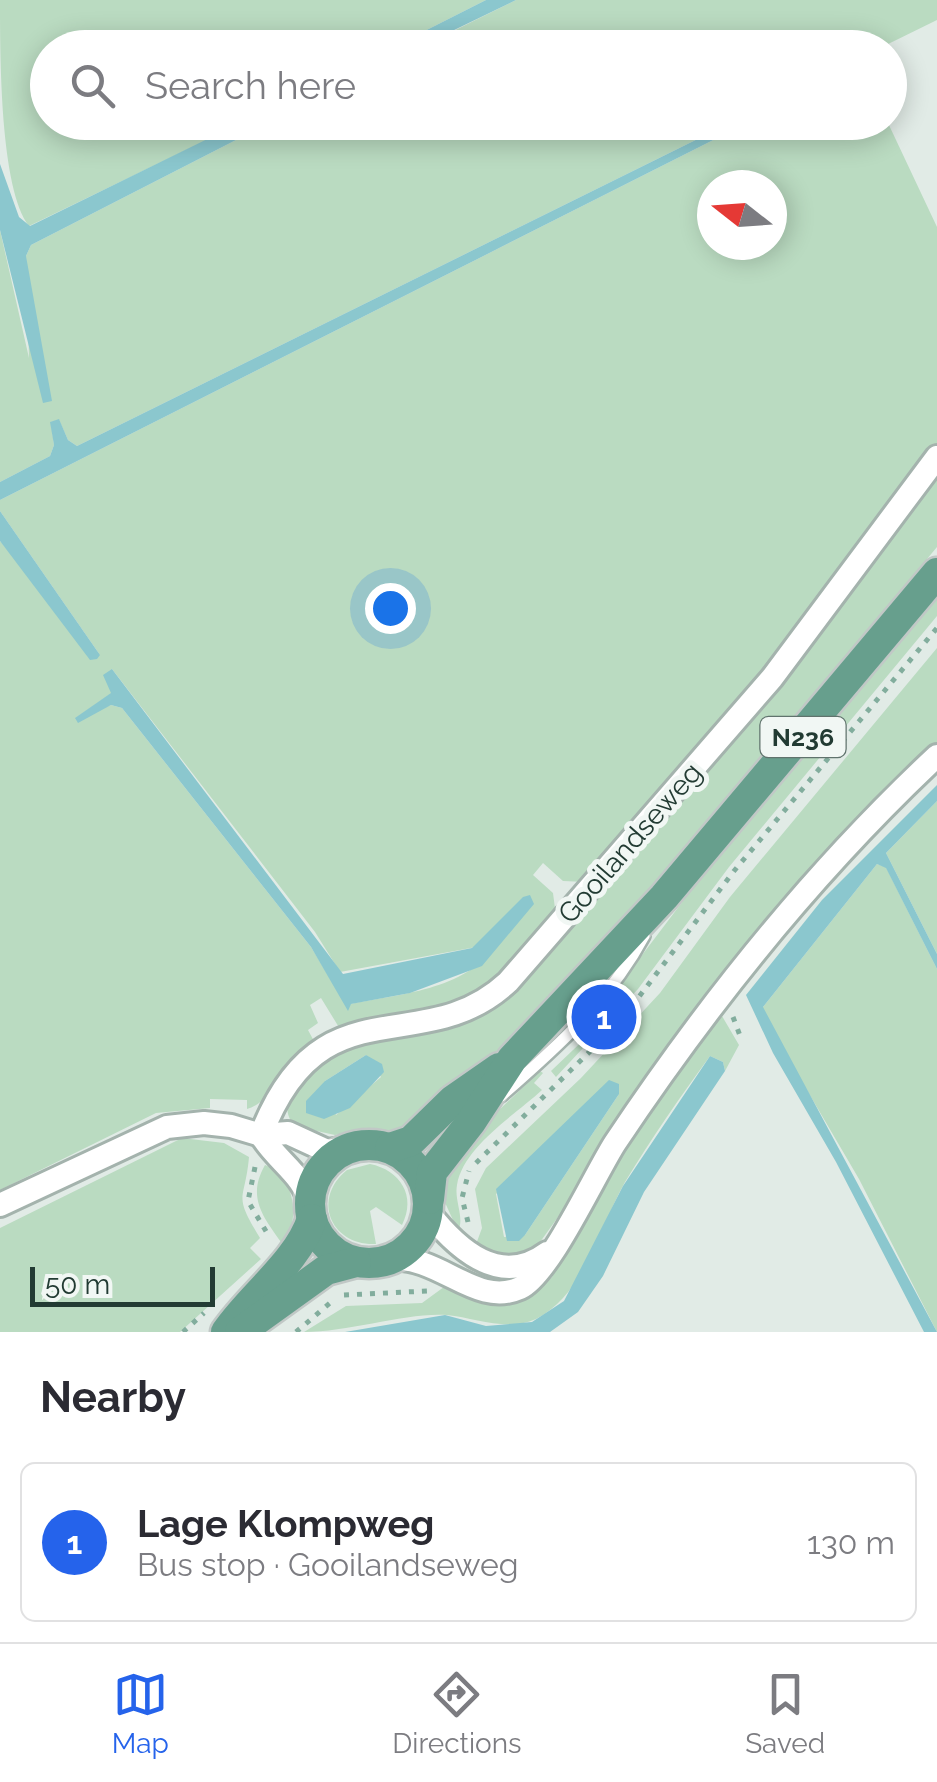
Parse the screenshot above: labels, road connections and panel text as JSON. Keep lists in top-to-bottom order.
{
  "streets": {
    "main road": ["N236"],
    "street": ["Gooilandseweg"]
  },
  "scale_bar": "50 m",
  "north": "left",
  "page": {
    "search": "Search here",
    "pins": "1",
    "scale": "50 m",
    "heading": "Nearby",
    "list": [
      {
        "mark": "1",
        "name": "Lage Klompweg",
        "note": "Bus stop · Gooilandseweg",
        "value": "130 m"
      }
    ],
    "nav": ["Map", "Directions", "Saved"]
  }
}
